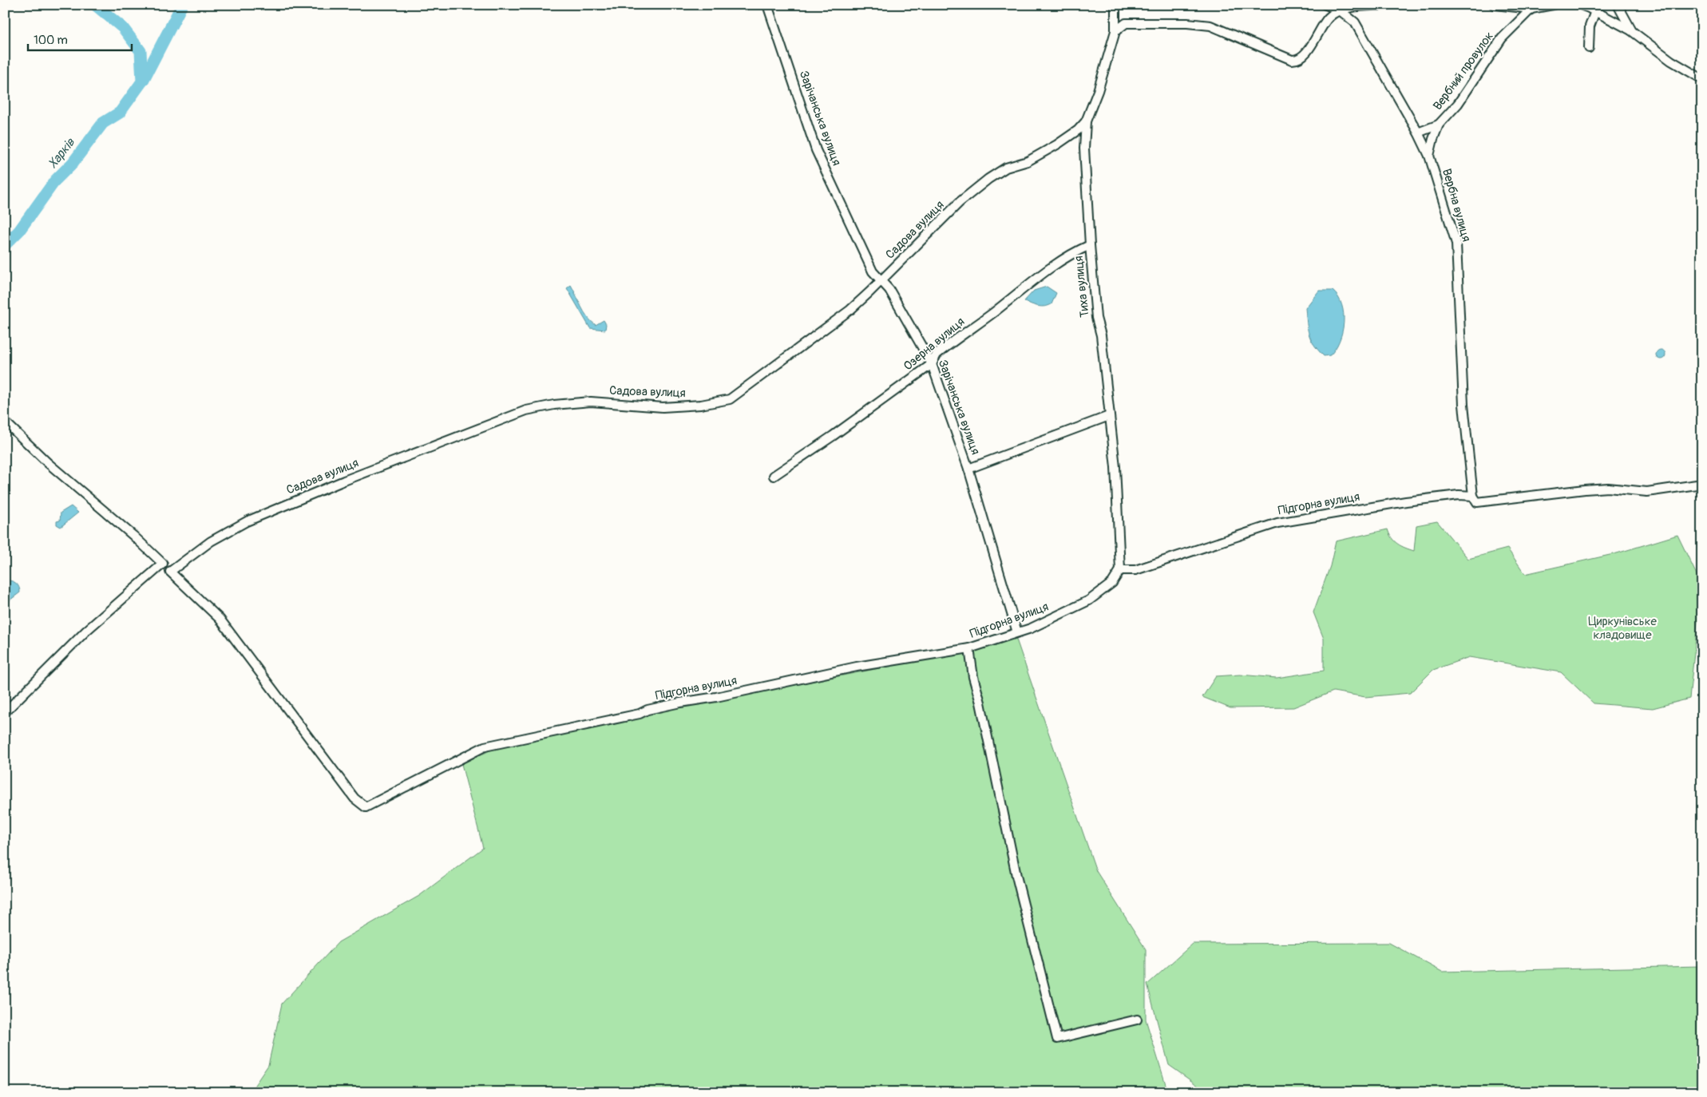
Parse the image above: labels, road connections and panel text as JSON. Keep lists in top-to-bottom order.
{
  "streets": {
    "street": [
      "Вербний провулок",
      "Зарічанська вулиця",
      "Вербна вулиця",
      "Садова вулиця",
      "Тиха вулиця",
      "Озерна вулиця",
      "Підгорна вулиця"
    ]
  },
  "crossings": [
    ["Вербний провулок", "Вербна вулиця"],
    ["Зарічанська вулиця", "Садова вулиця"],
    ["Зарічанська вулиця", "Озерна вулиця"],
    ["Зарічанська вулиця", "Підгорна вулиця"],
    ["Вербна вулиця", "Підгорна вулиця"],
    ["Садова вулиця", "Тиха вулиця"],
    ["Садова вулиця", "Підгорна вулиця"],
    ["Тиха вулиця", "Озерна вулиця"],
    ["Тиха вулиця", "Підгорна вулиця"]
  ],
  "water": ["Харків"],
  "parks": ["Циркунівське кладовище"],
  "scale_bar": "100 m"
}
